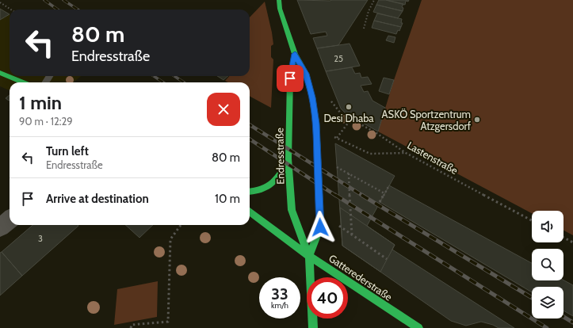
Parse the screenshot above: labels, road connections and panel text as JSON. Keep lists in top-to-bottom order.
{
  "streets": {
    "street": ["Endresstraße", "Gatterederstraße"],
    "path": ["Lastenstraße"]
  },
  "crossings": [
    ["Endresstraße", "Gatterederstraße"]
  ],
  "places": ["Desi Dhaba", "ASKÖ Sportzentrum Atzgersdorf"],
  "house_numbers": ["25", "3"],
  "page": {
    "turn": ["80 m", "Endresstraße"],
    "heading": ["1 min", "90 m · 12:29"],
    "list": [
      {
        "name": "Turn left",
        "note": "Endresstraße",
        "value": "80 m"
      },
      {
        "name": "Arrive at destination",
        "value": "10 m"
      }
    ],
    "speed": "33 km/h",
    "limit": "40"
  }
}
